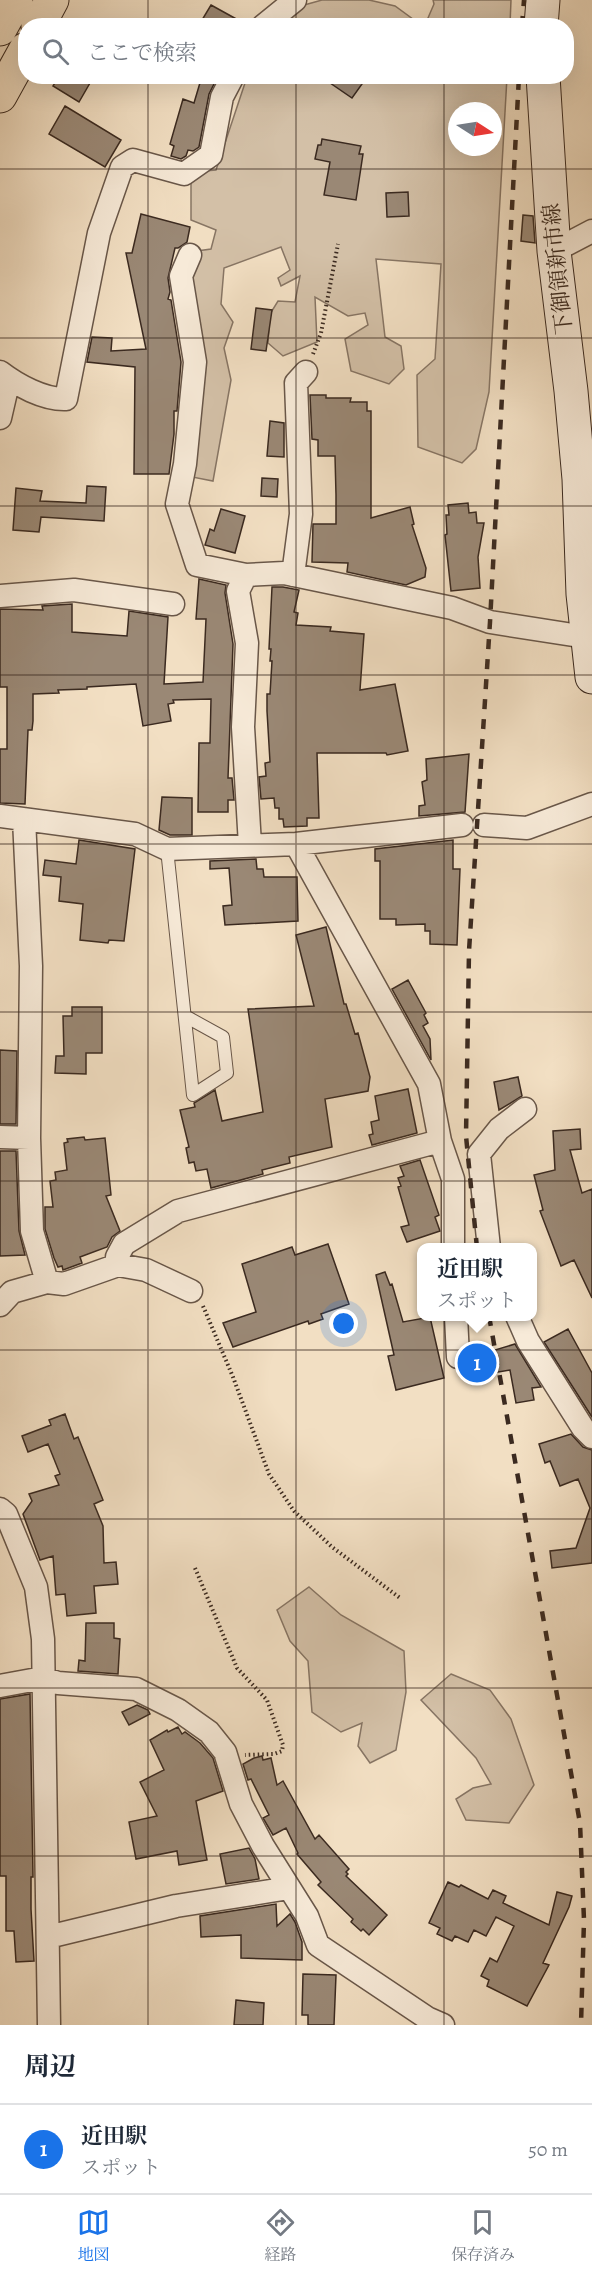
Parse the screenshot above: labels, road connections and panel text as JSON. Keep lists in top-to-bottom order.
{
  "streets": {
    "main road": ["下御領新市線"]
  },
  "north": "right",
  "page": {
    "search": "ここで検索",
    "popup": ["近田駅", "スポット"],
    "pins": "1",
    "heading": "周辺",
    "list": [
      {
        "mark": "1",
        "name": "近田駅",
        "note": "スポット",
        "value": "50 m"
      }
    ],
    "nav": ["地図", "経路", "保存済み"]
  }
}
